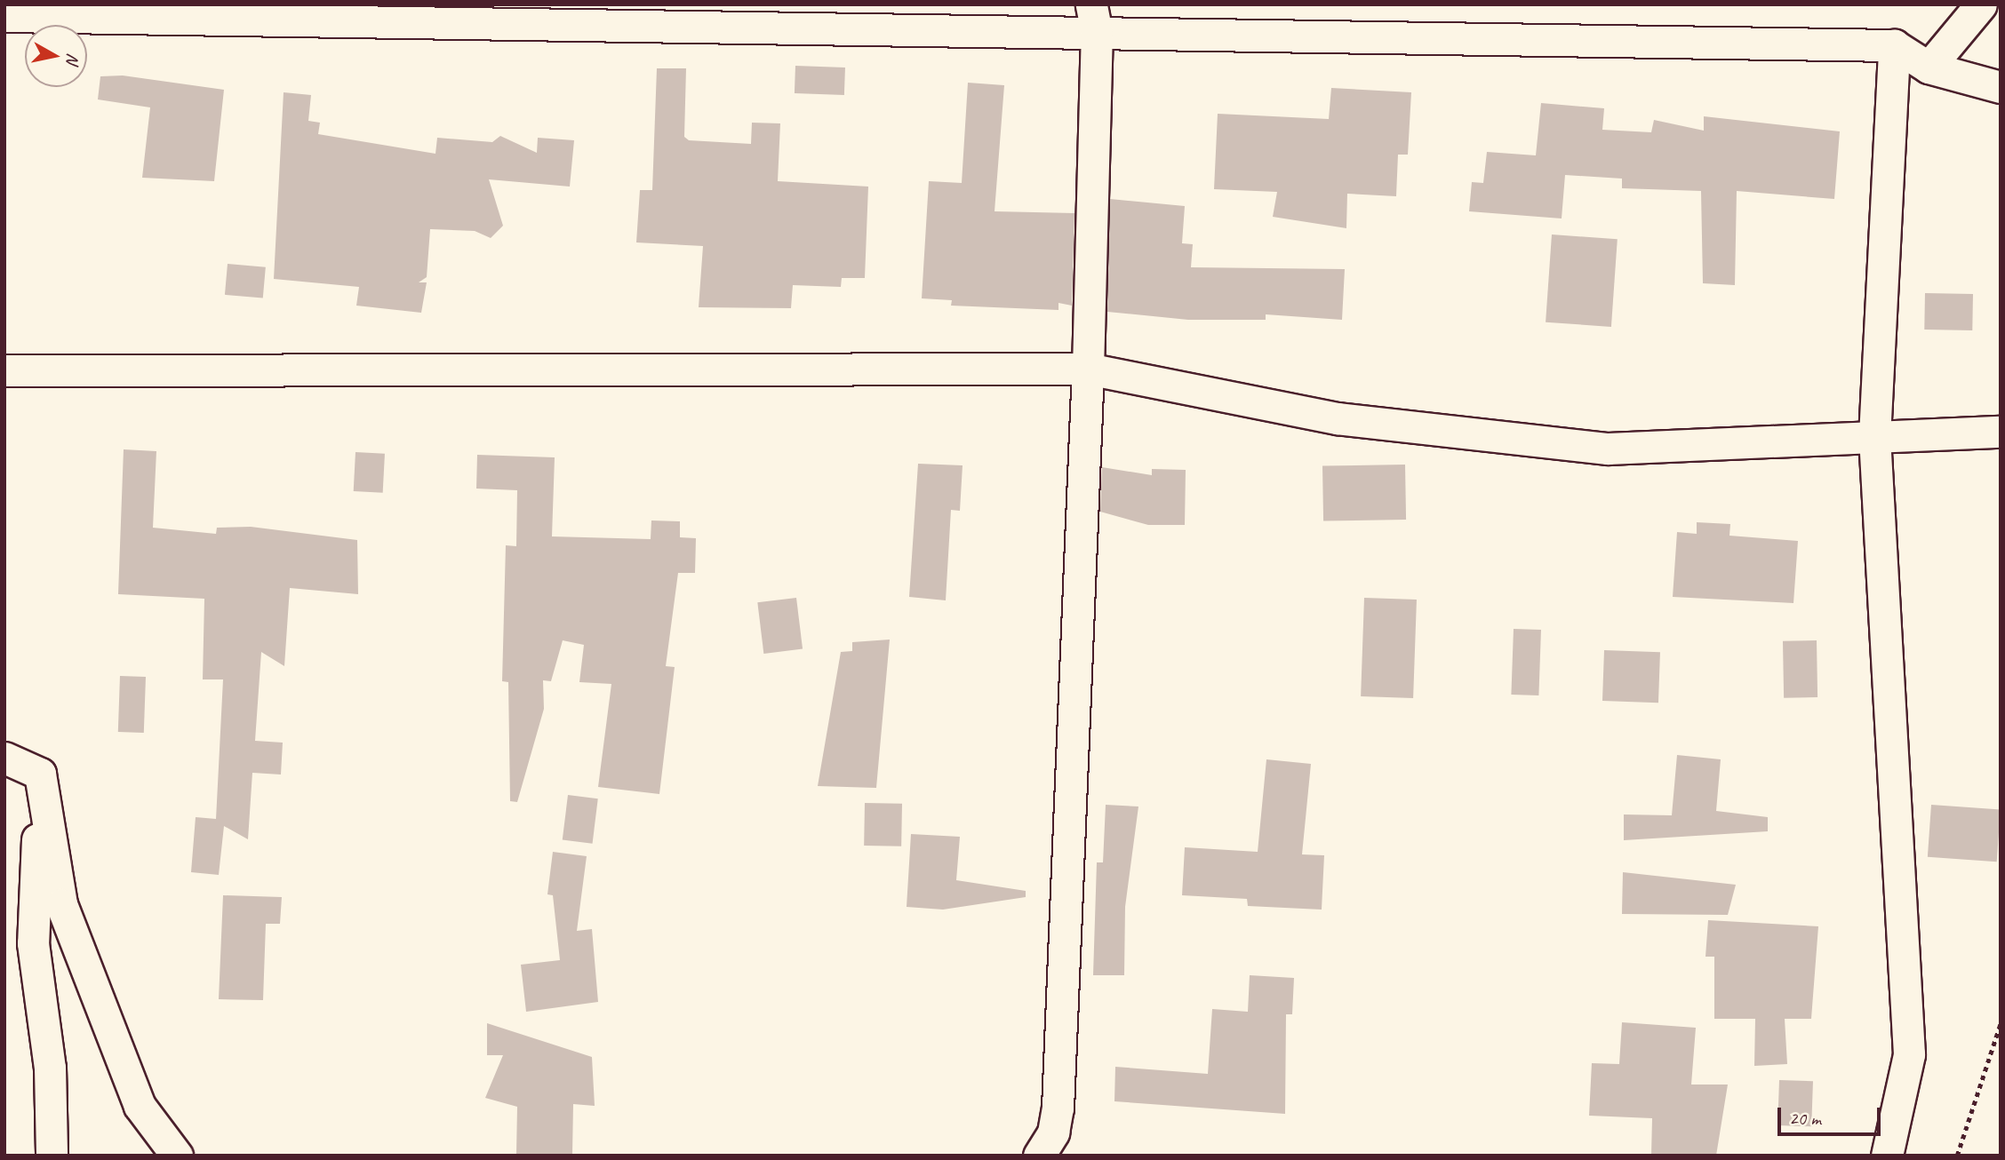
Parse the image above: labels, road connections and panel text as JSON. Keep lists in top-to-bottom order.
{
  "scale_bar": "20 m",
  "north": "right"
}
